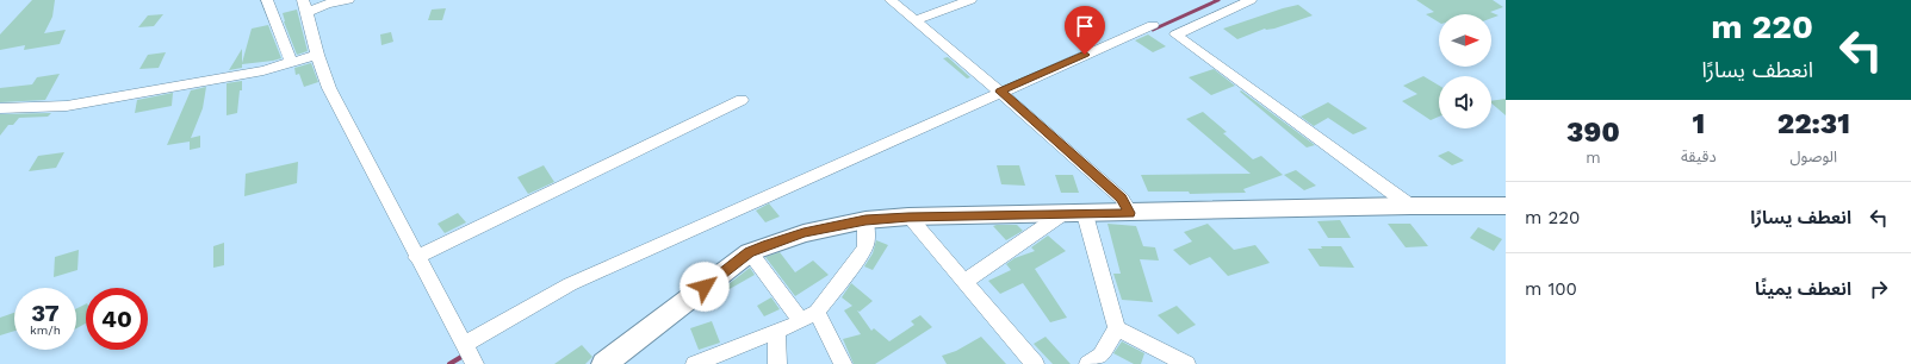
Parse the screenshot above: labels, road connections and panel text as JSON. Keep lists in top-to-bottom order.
{
  "north": "right",
  "page": {
    "turn": ["220 m", "انعطف يسارًا"],
    "eta": [
      "22:31",
      "الوصول",
      "1",
      "دقيقة",
      "390",
      "m"
    ],
    "list": [
      {
        "name": "انعطف يسارًا",
        "value": "220 m"
      },
      {
        "name": "انعطف يمينًا",
        "value": "100 m"
      }
    ],
    "speed": "37 km/h",
    "limit": "40"
  }
}
